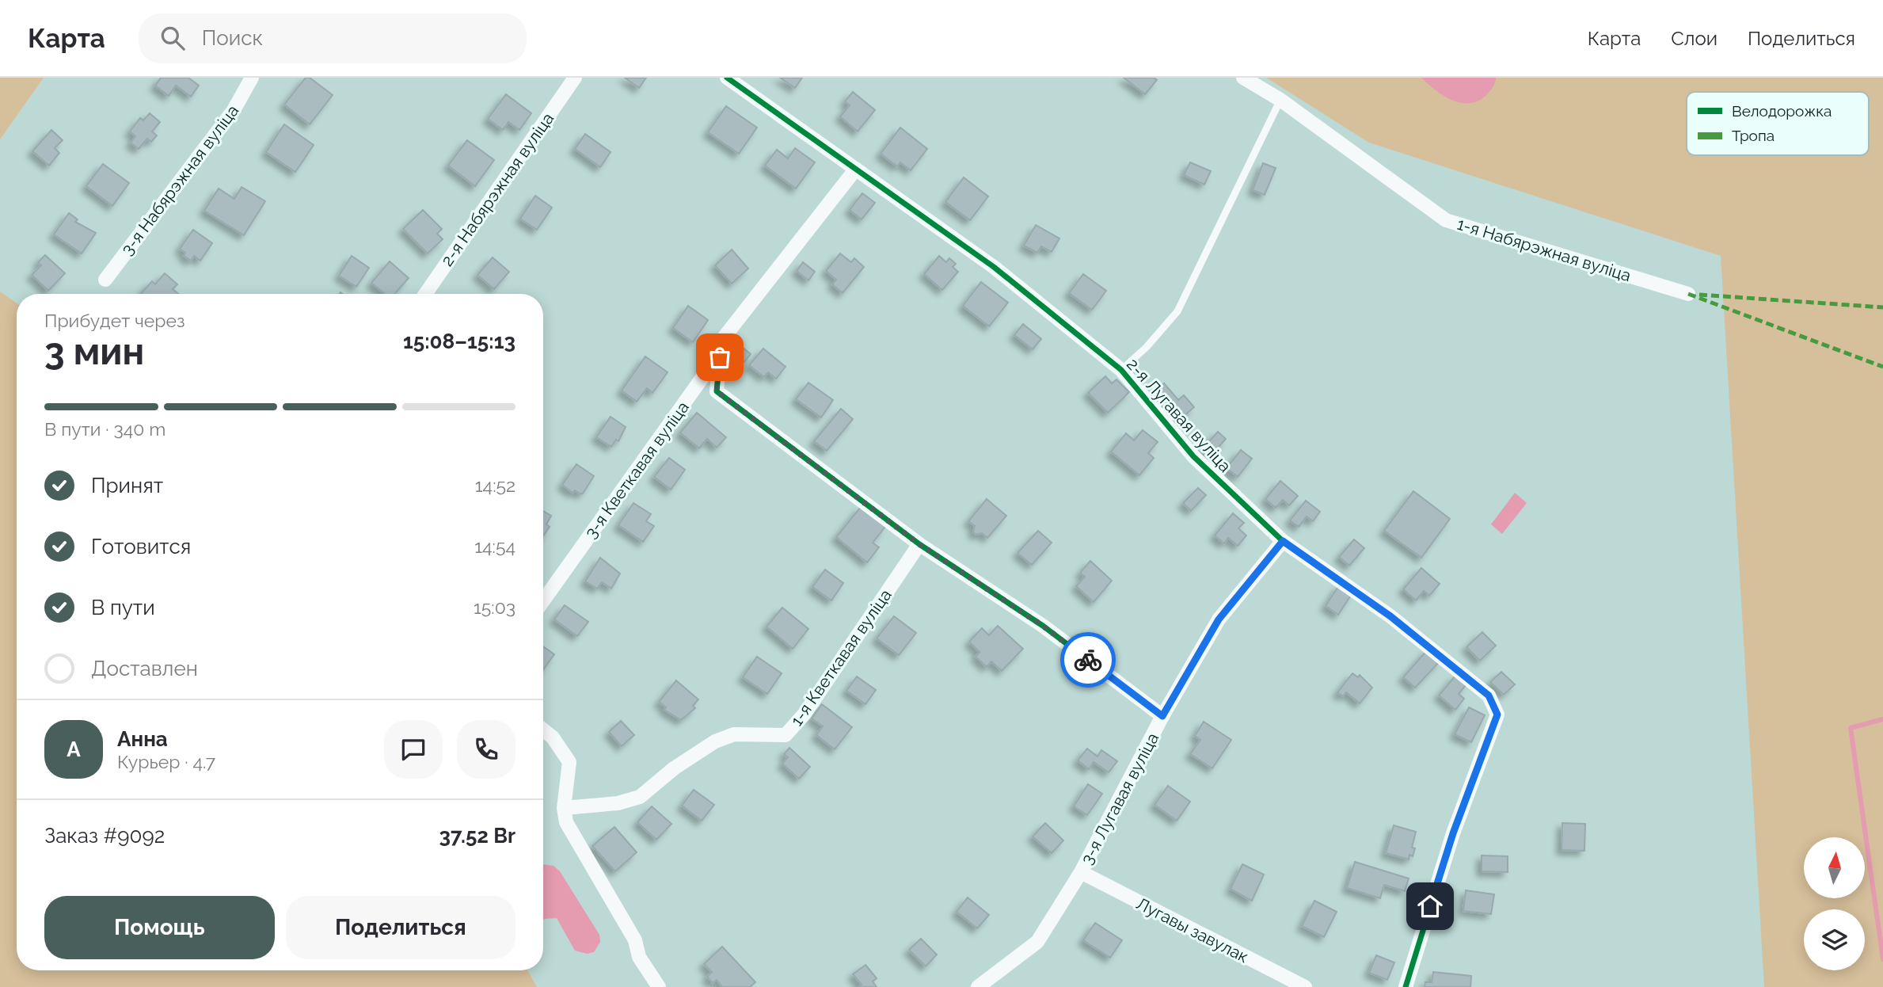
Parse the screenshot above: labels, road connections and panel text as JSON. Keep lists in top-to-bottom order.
{
  "streets": {
    "street": [
      "3-я Набярэжная вуліца",
      "2-я Набярэжная вуліца",
      "1-я Набярэжная вуліца",
      "2-я Лугавая вуліца",
      "3-я Кветкавая вуліца",
      "1-я Кветкавая вуліца",
      "3-я Лугавая вуліца",
      "Лугавы завулак"
    ]
  },
  "crossings": [
    ["2-я Лугавая вуліца", "3-я Кветкавая вуліца"],
    ["2-я Лугавая вуліца", "3-я Лугавая вуліца"],
    ["3-я Лугавая вуліца", "Лугавы завулак"]
  ],
  "legend": ["Велодорожка", "Тропа"],
  "north": "top",
  "page": {
    "header": "Карта",
    "search": "Поиск",
    "nav": ["Карта", "Слои", "Поделиться"],
    "heading": ["3 мин", "Прибудет через", "15:08–15:13"],
    "panel": [
      "Анна",
      "Курьер · 4.7",
      "Заказ #9092",
      "37.52 Br"
    ],
    "bar": "В пути · 340 m",
    "list": [
      ["Принят", "14:52"],
      ["Готовится", "14:54"],
      ["В пути", "15:03"],
      "Доставлен"
    ],
    "round": "А",
    "buttons": ["Помощь", "Поделиться"]
  }
}
